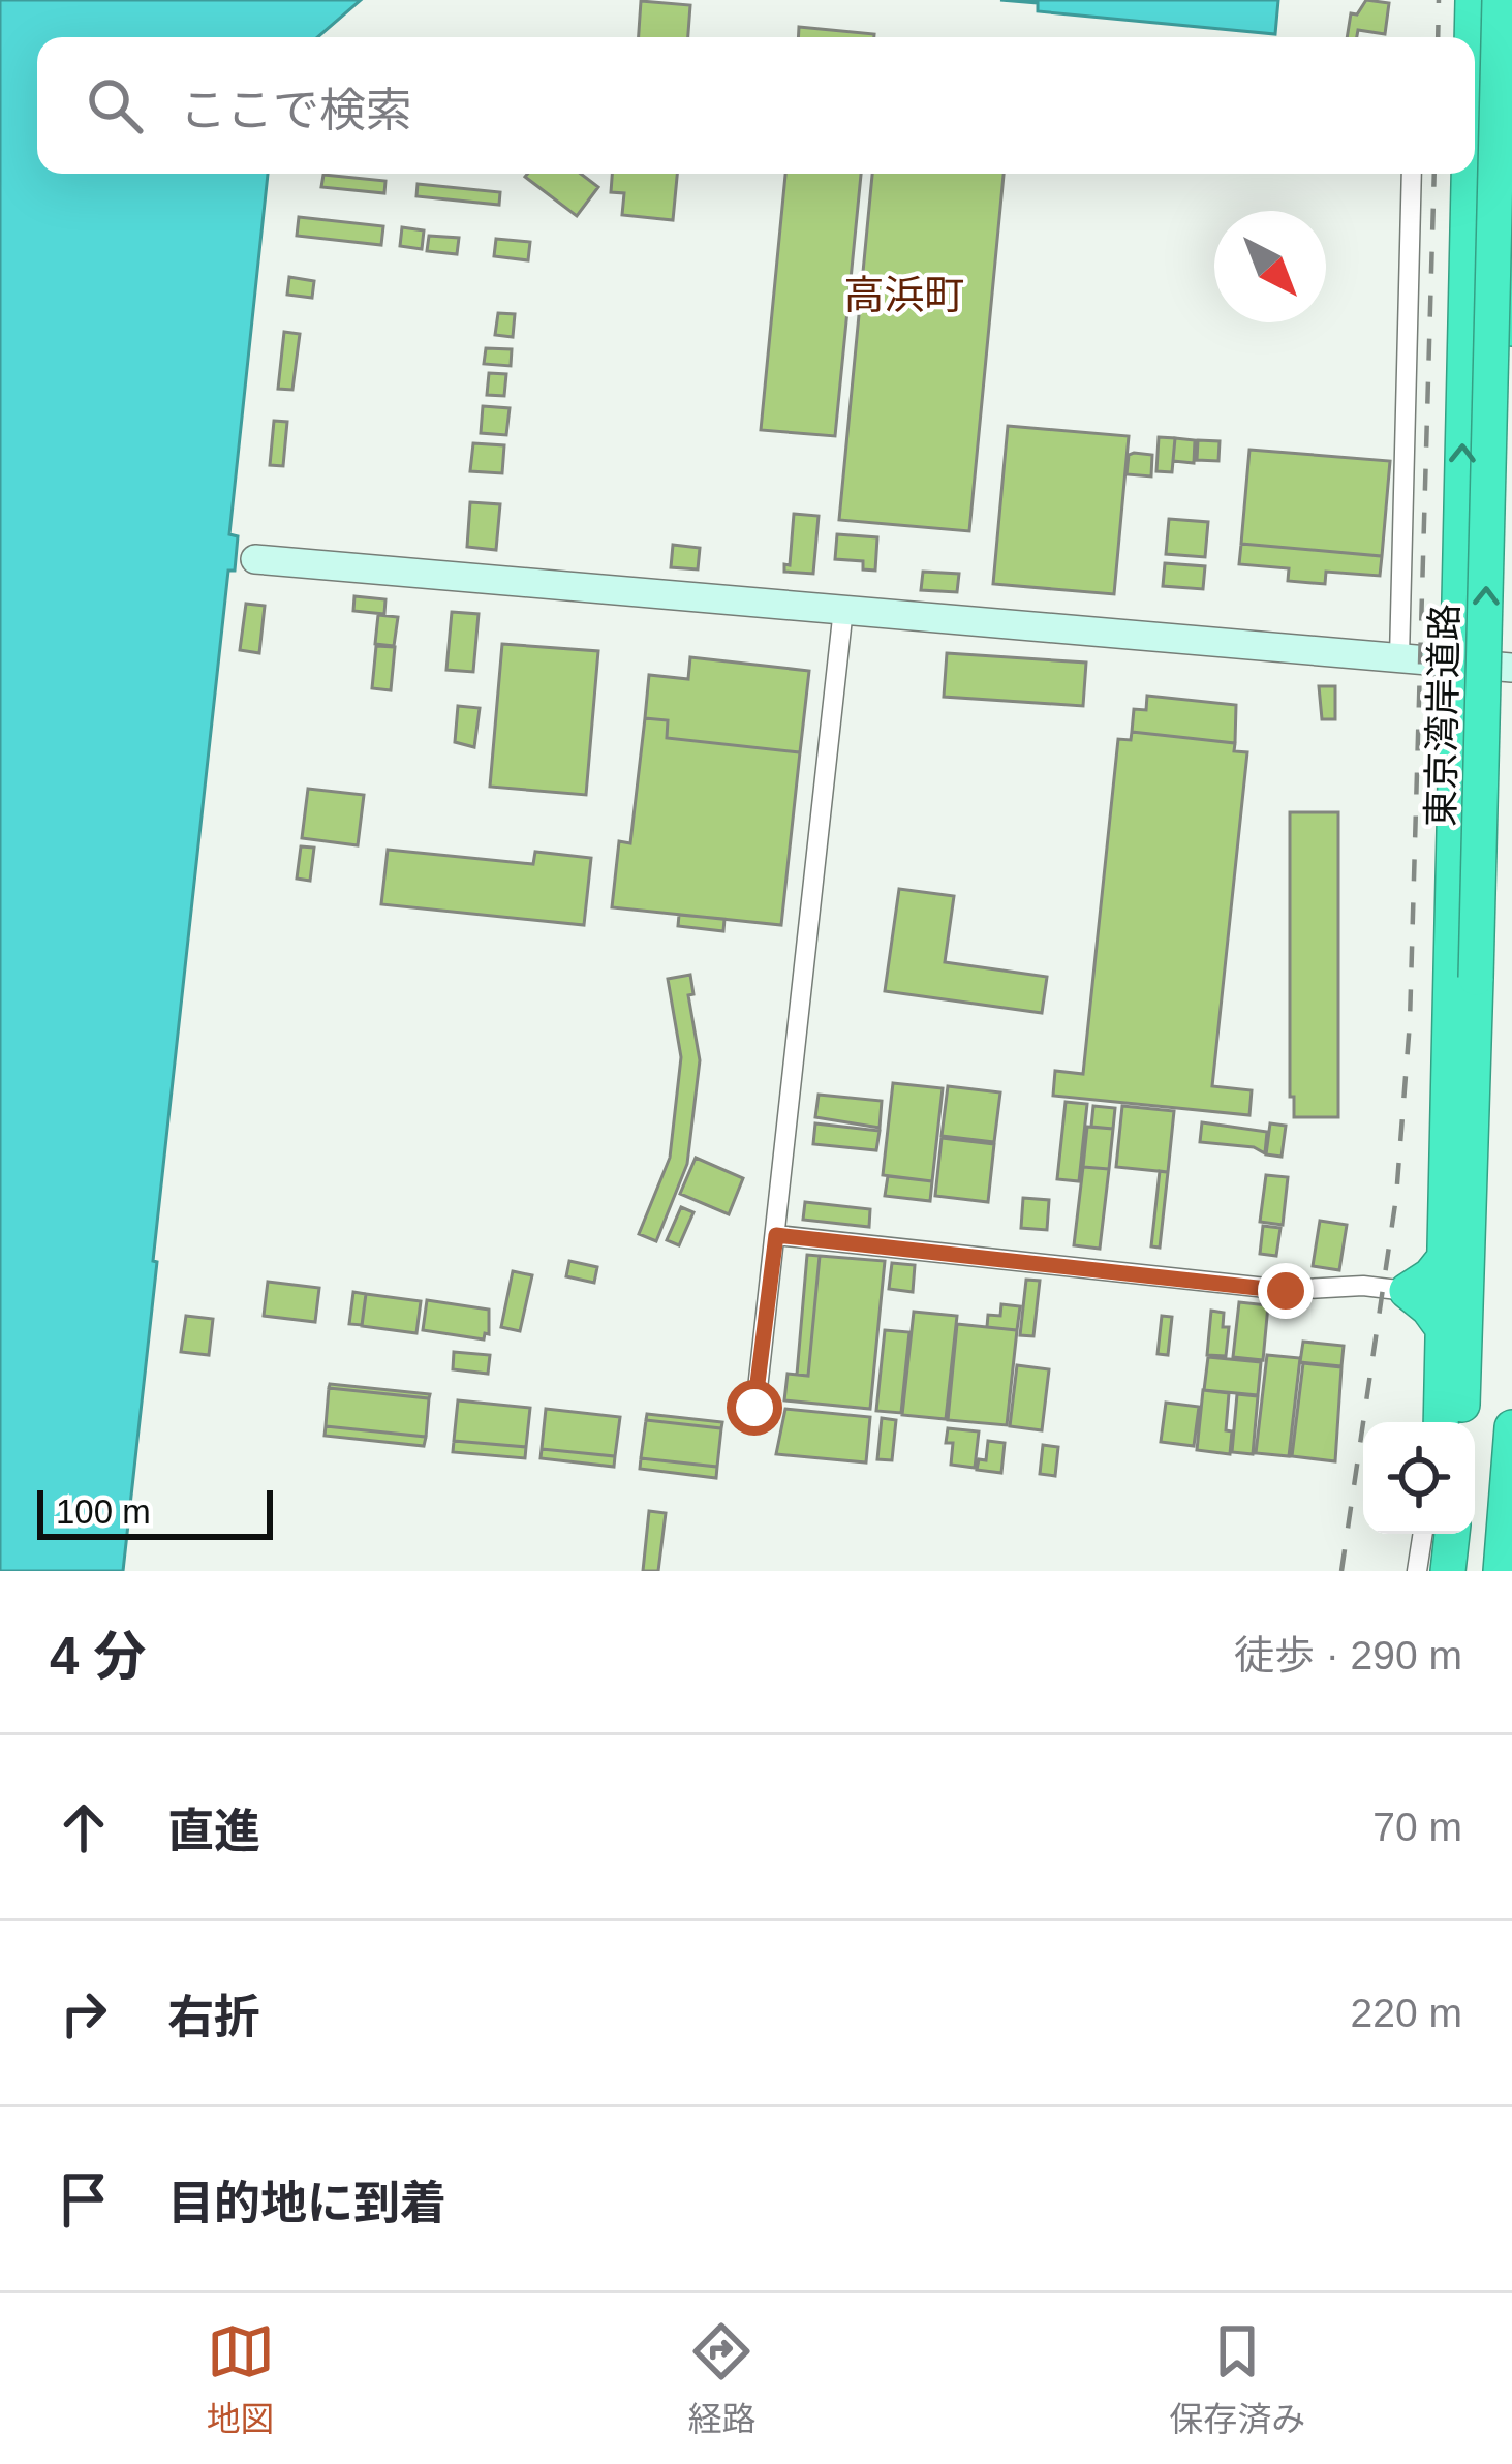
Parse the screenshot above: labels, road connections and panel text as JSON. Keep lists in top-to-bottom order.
{
  "streets": {
    "highway": ["東京湾岸道路"]
  },
  "districts": ["高浜町"],
  "scale_bar": "100 m",
  "north": "bottom right",
  "page": {
    "search": "ここで検索",
    "scale": "100 m",
    "heading": ["4 分", "徒歩 · 290 m"],
    "list": [
      ["直進", "70 m"],
      ["右折", "220 m"],
      "目的地に到着"
    ],
    "nav": ["地図", "経路", "保存済み"]
  }
}
